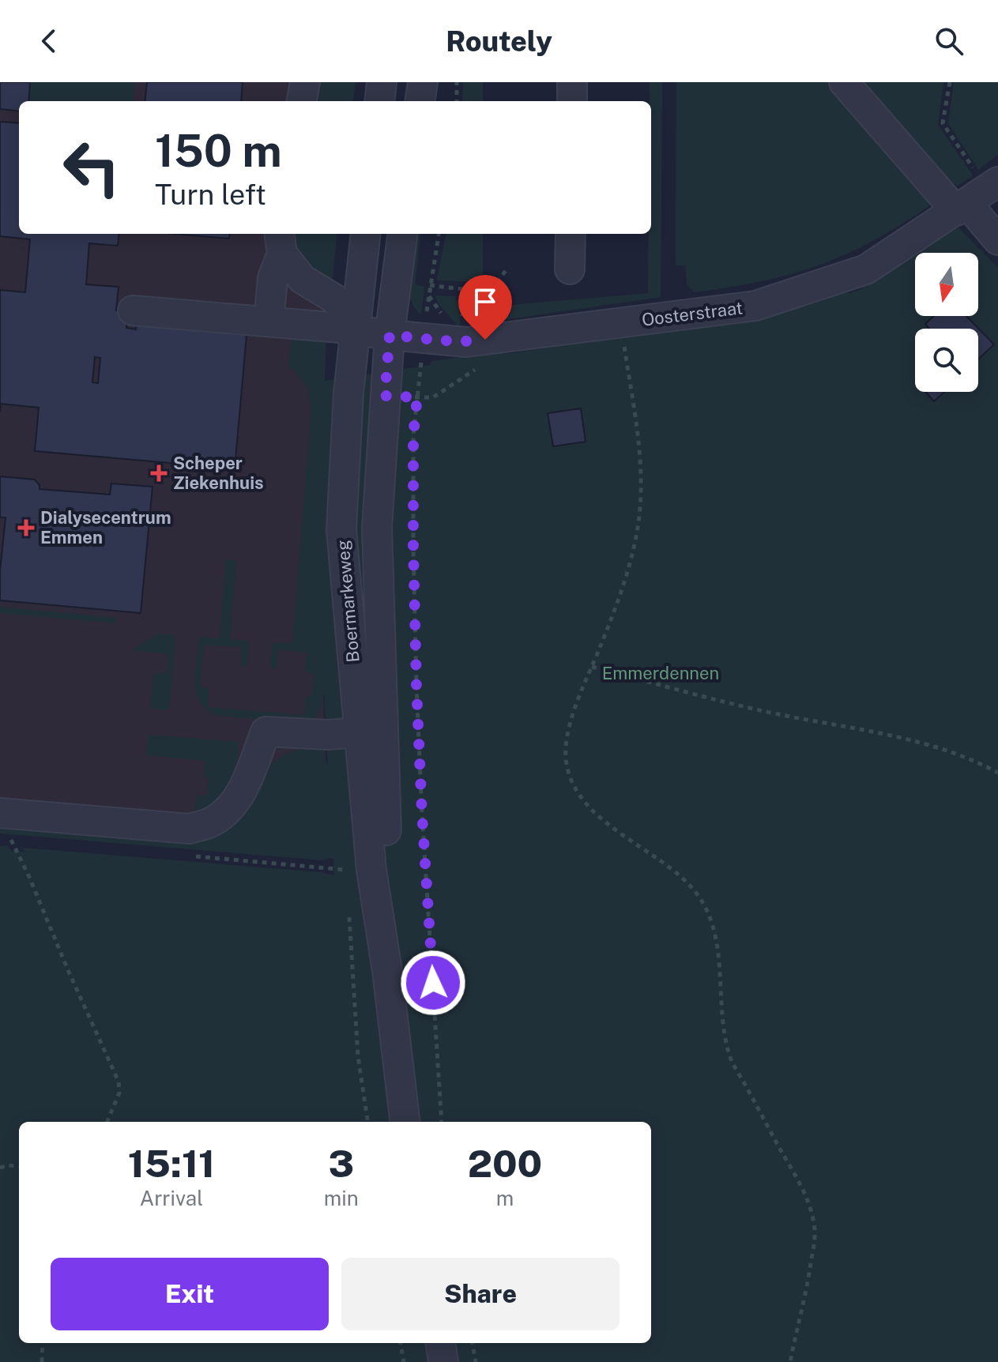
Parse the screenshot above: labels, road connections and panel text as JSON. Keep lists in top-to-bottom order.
{
  "streets": {
    "street": ["Oosterstraat", "Boermarkeweg"]
  },
  "crossings": [
    ["Oosterstraat", "Boermarkeweg"]
  ],
  "parks": ["Emmerdennen"],
  "places": {
    "health": ["Scheper Ziekenhuis", "Dialysecentrum Emmen"]
  },
  "north": "bottom",
  "page": {
    "header": "Routely",
    "turn": ["150 m", "Turn left"],
    "eta": [
      "15:11",
      "Arrival",
      "3",
      "min",
      "200",
      "m"
    ],
    "buttons": ["Exit", "Share"]
  }
}
